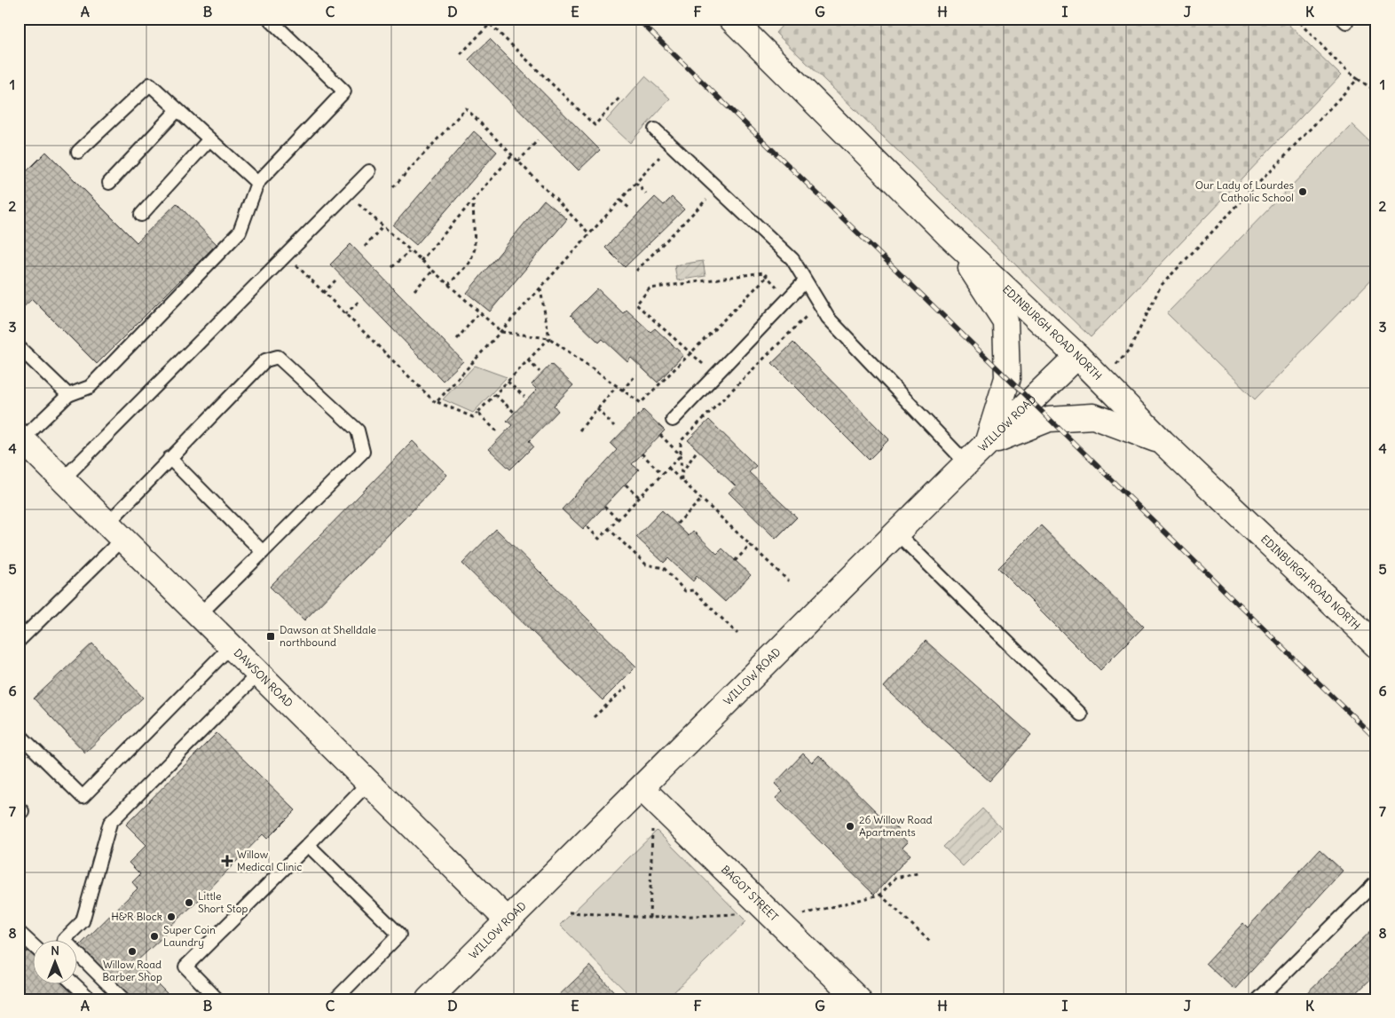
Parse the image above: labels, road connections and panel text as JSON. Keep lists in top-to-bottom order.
{
  "streets": {
    "main road": [
      "EDINBURGH ROAD NORTH",
      "WILLOW ROAD",
      "DAWSON ROAD",
      "BAGOT STREET"
    ]
  },
  "crossings": [
    ["EDINBURGH ROAD NORTH", "WILLOW ROAD"],
    ["WILLOW ROAD", "DAWSON ROAD"],
    ["WILLOW ROAD", "BAGOT STREET"]
  ],
  "places": {
    "other": [
      "Our Lady of Lourdes Catholic School",
      "26 Willow Road Apartments",
      "Little Short Stop",
      "H&R Block",
      "Super Coin Laundry",
      "Willow Road Barber Shop"
    ],
    "transit": ["Dawson at Shelldale northbound"],
    "health": ["Willow Medical Clinic"]
  },
  "north": "top",
  "grid": {
    "columns": [
      "A",
      "B",
      "C",
      "D",
      "E",
      "F",
      "G",
      "H",
      "I",
      "J",
      "K"
    ],
    "rows": [
      "1",
      "2",
      "3",
      "4",
      "5",
      "6",
      "7",
      "8"
    ]
  }
}
